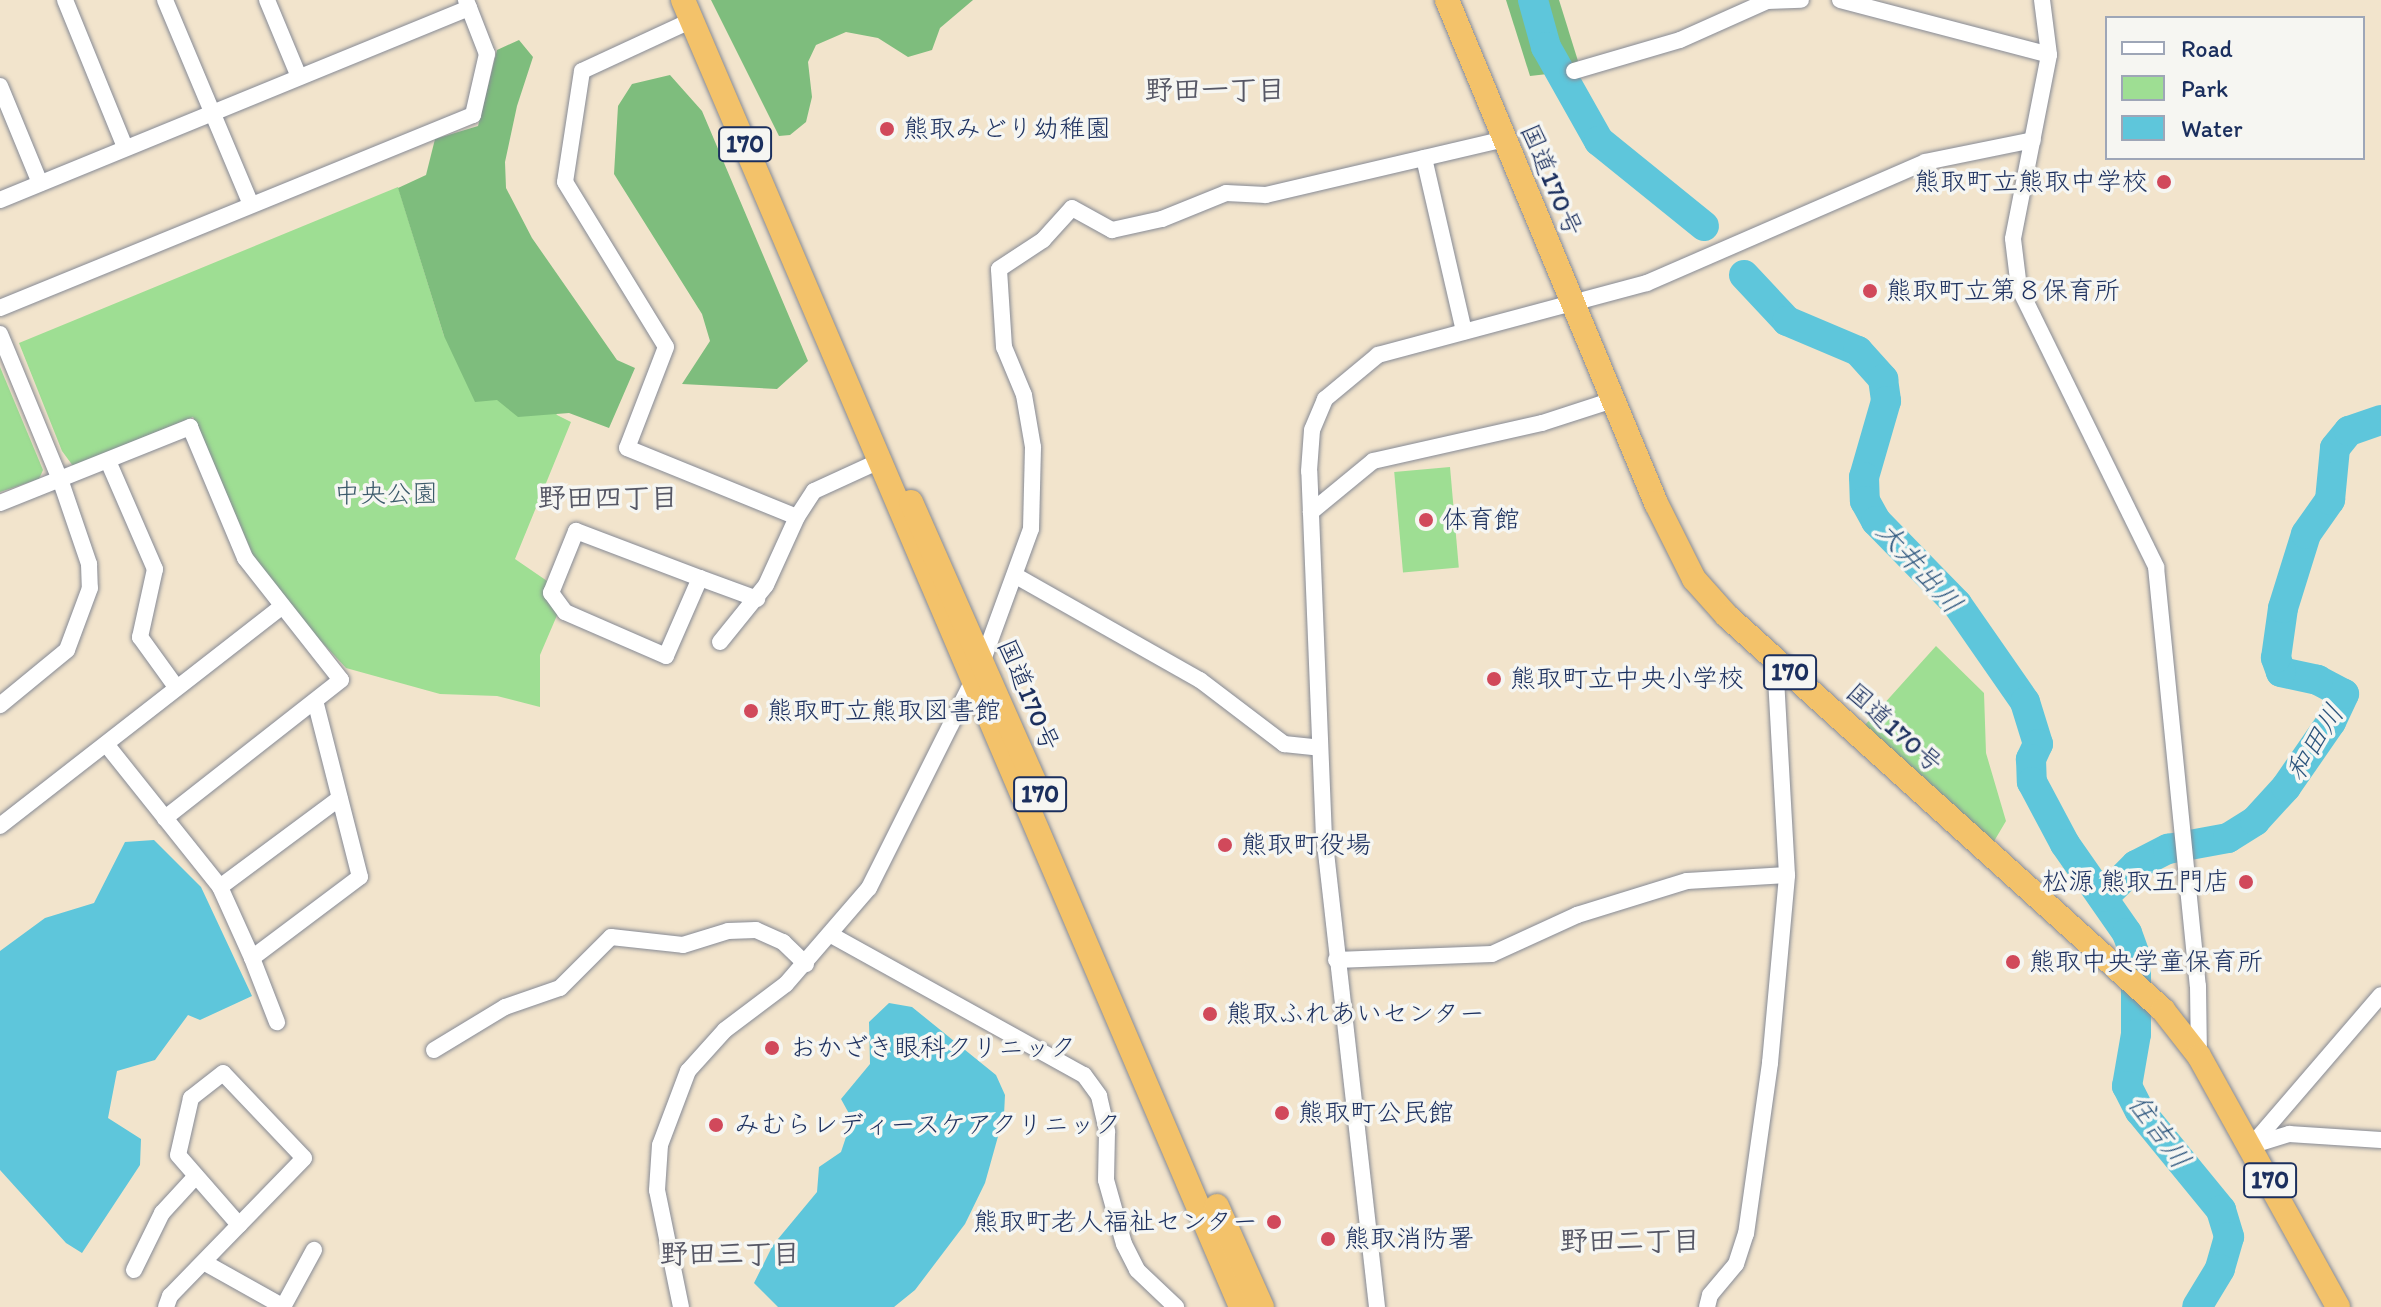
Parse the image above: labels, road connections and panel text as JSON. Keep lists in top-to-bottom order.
{
  "streets": {
    "highway": ["170", "国道170号"]
  },
  "districts": [
    "野田一丁目",
    "野田四丁目",
    "野田二丁目",
    "野田三丁目"
  ],
  "water": ["大井出川", "和田川", "住吉川"],
  "parks": ["中央公園"],
  "places": [
    "熊取みどり幼稚園",
    "熊取町立熊取中学校",
    "熊取町立第８保育所",
    "体育館",
    "熊取町立中央小学校",
    "熊取町立熊取図書館",
    "熊取町役場",
    "松源 熊取五門店",
    "熊取中央学童保育所",
    "熊取ふれあいセンター",
    "おかざき眼科クリニック",
    "熊取町公民館",
    "みむらレディースケアクリニック",
    "熊取町老人福祉センター",
    "熊取消防署"
  ],
  "legend": ["Road", "Park", "Water"]
}
